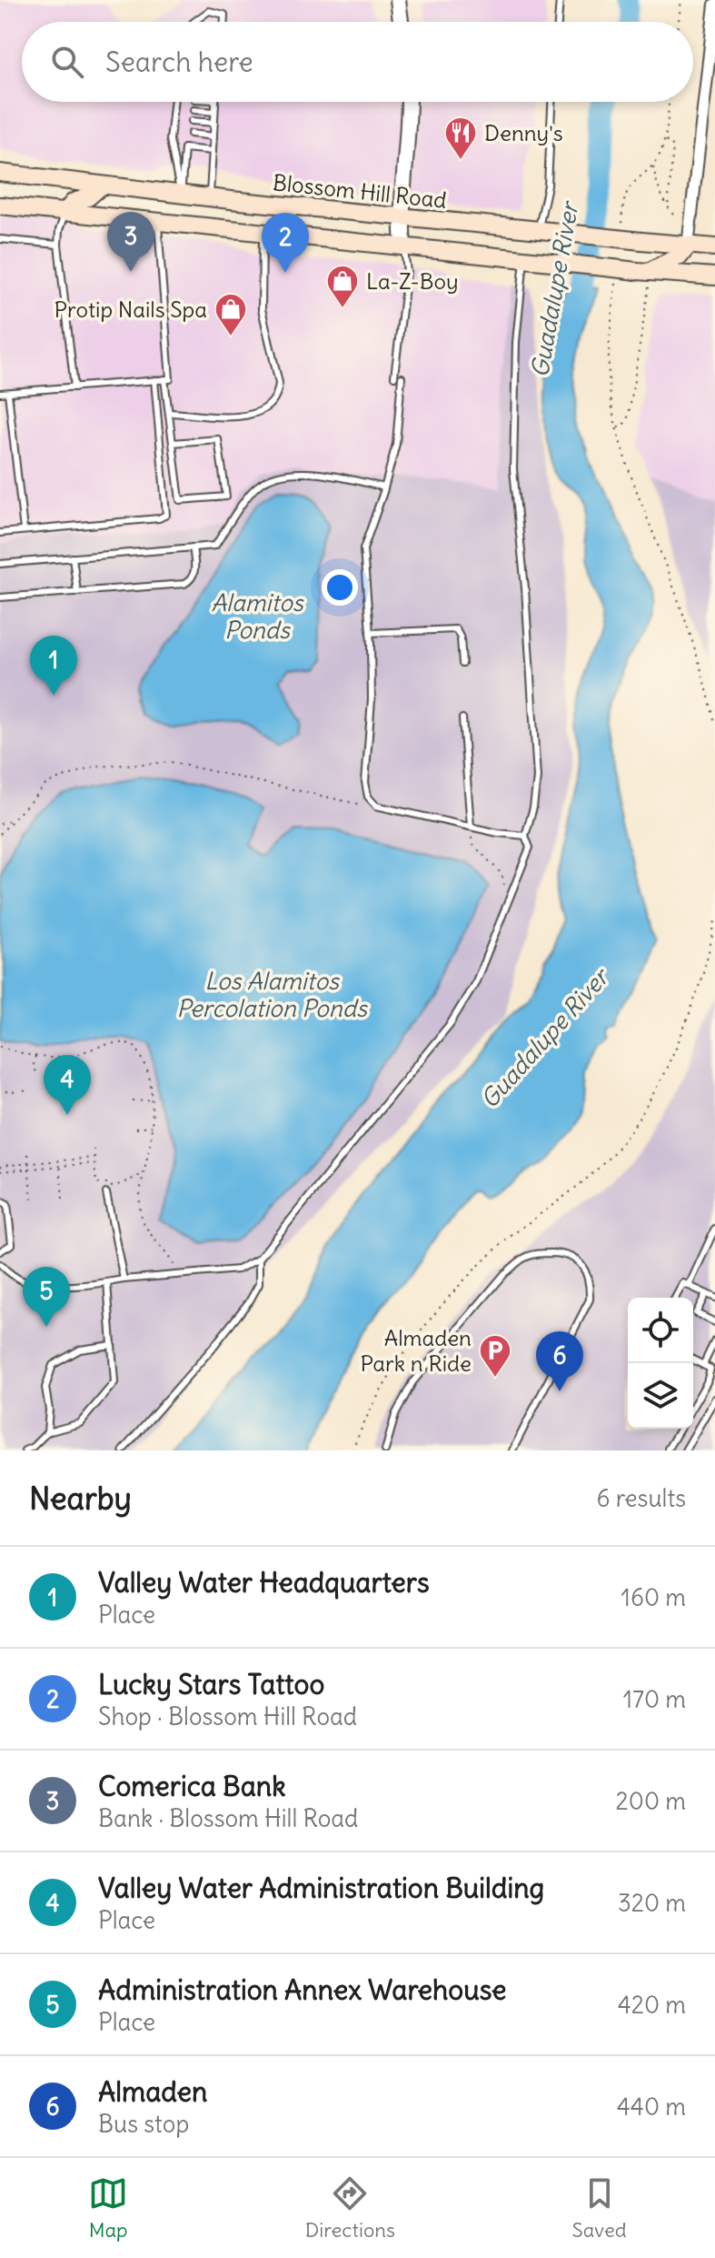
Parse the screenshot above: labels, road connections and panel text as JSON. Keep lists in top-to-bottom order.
{
  "streets": {
    "main road": ["Blossom Hill Road"]
  },
  "water": ["Guadalupe River", "Alamitos Ponds", "Los Alamitos Percolation Ponds"],
  "places": {
    "restaurant": ["Denny's"],
    "shop": ["La-Z-Boy", "Protip Nails Spa"],
    "parking": ["Almaden Park n Ride"]
  },
  "page": {
    "search": "Search here",
    "pins": [
      "3",
      "2",
      "1",
      "4",
      "5",
      "6"
    ],
    "heading": ["Nearby", "6 results"],
    "list": [
      {
        "mark": "1",
        "name": "Valley Water Headquarters",
        "note": "Place",
        "value": "160 m"
      },
      {
        "mark": "2",
        "name": "Lucky Stars Tattoo",
        "note": "Shop · Blossom Hill Road",
        "value": "170 m"
      },
      {
        "mark": "3",
        "name": "Comerica Bank",
        "note": "Bank · Blossom Hill Road",
        "value": "200 m"
      },
      {
        "mark": "4",
        "name": "Valley Water Administration Building",
        "note": "Place",
        "value": "320 m"
      },
      {
        "mark": "5",
        "name": "Administration Annex Warehouse",
        "note": "Place",
        "value": "420 m"
      },
      {
        "mark": "6",
        "name": "Almaden",
        "note": "Bus stop",
        "value": "440 m"
      }
    ],
    "nav": ["Map", "Directions", "Saved"]
  }
}
